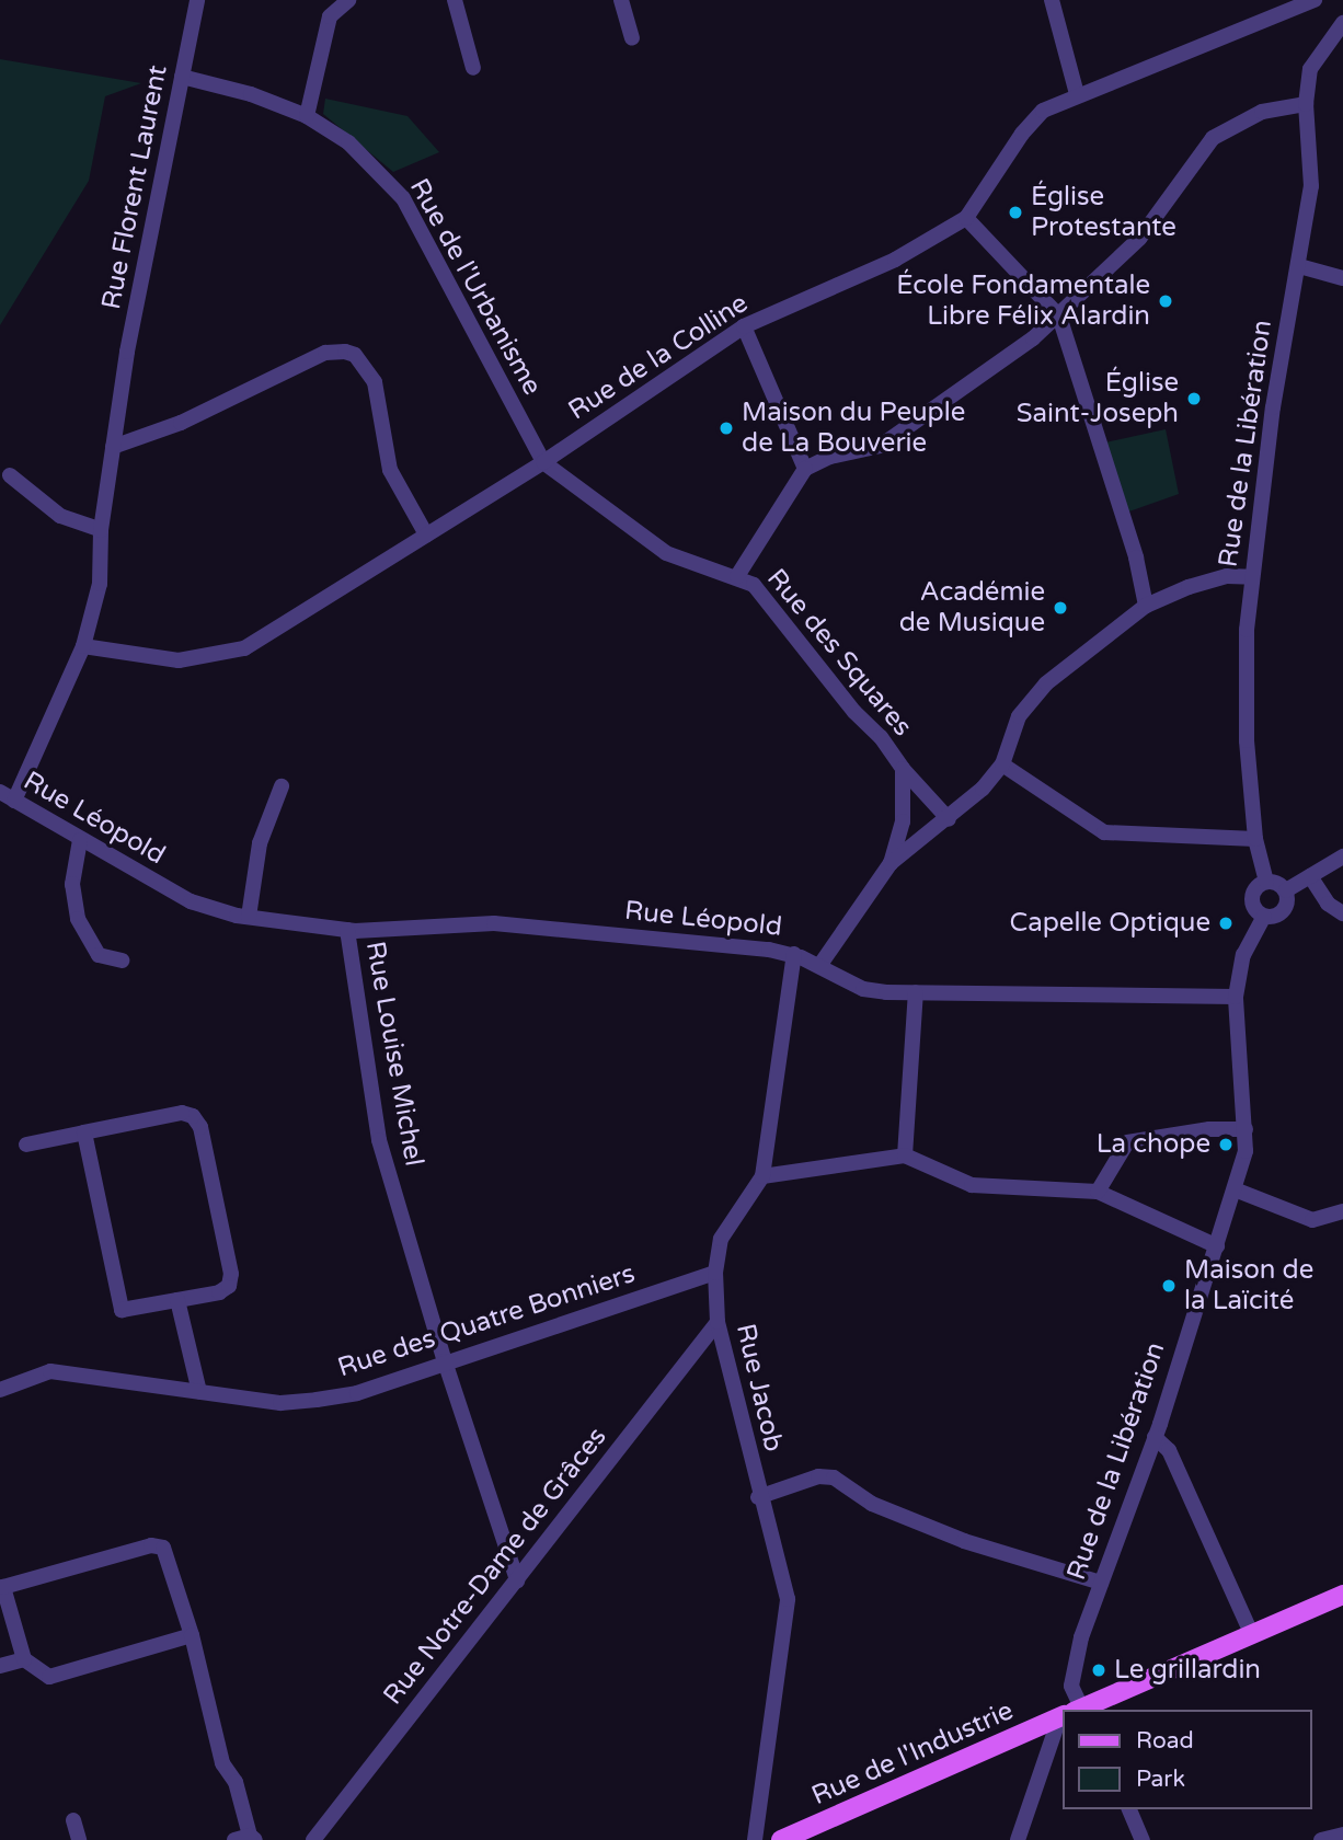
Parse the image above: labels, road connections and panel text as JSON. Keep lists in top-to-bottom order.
{
  "streets": {
    "main road": ["Rue de l'Industrie"],
    "street": [
      "Rue Florent Laurent",
      "Rue de l'Urbanisme",
      "Rue de la Colline",
      "Rue de la Libération",
      "Rue des Squares",
      "Rue Léopold",
      "Rue Louise Michel",
      "Rue des Quatre Bonniers",
      "Rue Jacob",
      "Rue Notre-Dame de Grâces"
    ]
  },
  "crossings": [
    ["Rue Florent Laurent", "Rue de l'Urbanisme"],
    ["Rue Florent Laurent", "Rue de la Colline"],
    ["Rue Florent Laurent", "Rue Léopold"],
    ["Rue de l'Urbanisme", "Rue de la Colline"],
    ["Rue de l'Urbanisme", "Rue des Squares"],
    ["Rue de la Colline", "Rue des Squares"],
    ["Rue de la Libération", "Rue Léopold"],
    ["Rue des Squares", "Rue Léopold"],
    ["Rue Léopold", "Rue Louise Michel"],
    ["Rue Léopold", "Rue Jacob"],
    ["Rue Louise Michel", "Rue des Quatre Bonniers"],
    ["Rue Louise Michel", "Rue Notre-Dame de Grâces"],
    ["Rue des Quatre Bonniers", "Rue Jacob"],
    ["Rue Jacob", "Rue Notre-Dame de Grâces"]
  ],
  "places": [
    "Église Protestante",
    "École Fondamentale Libre Félix Alardin",
    "Église Saint-Joseph",
    "Maison du Peuple de La Bouverie",
    "Académie de Musique",
    "Capelle Optique",
    "La chope",
    "Maison de la Laïcité",
    "Le grillardin"
  ],
  "legend": ["Road", "Park"]
}
